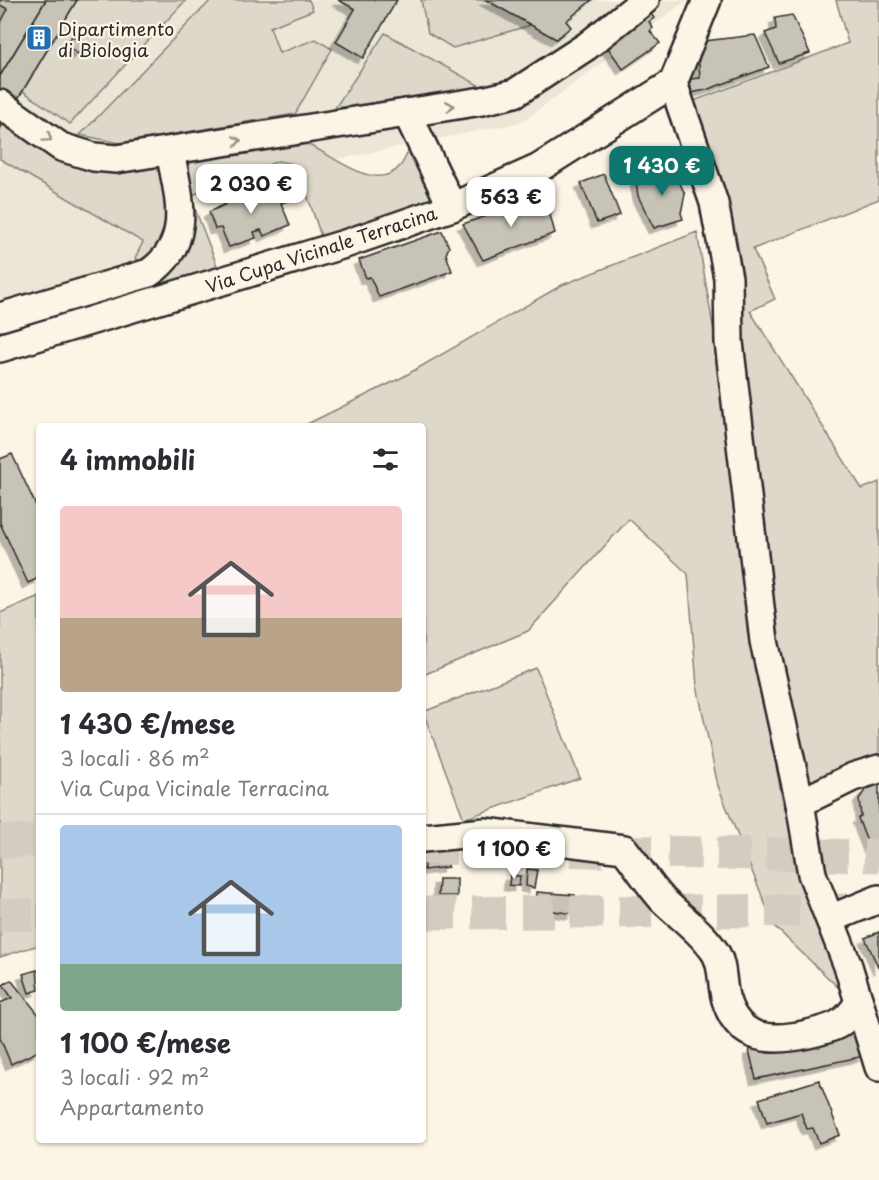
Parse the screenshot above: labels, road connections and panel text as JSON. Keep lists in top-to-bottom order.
{
  "streets": {
    "street": ["Via Cupa Vicinale Terracina"]
  },
  "places": {
    "building": ["Dipartimento di Biologia"]
  },
  "page": {
    "price": [
      "1 430 €",
      "2 030 €",
      "563 €",
      "1 100 €"
    ],
    "heading": "4 immobili",
    "list": [
      {
        "name": "1 430 €/mese",
        "note": "3 locali · 86 m² · Via Cupa Vicinale Terracina"
      },
      {
        "name": "1 100 €/mese",
        "note": "3 locali · 92 m² · Appartamento"
      }
    ]
  }
}
